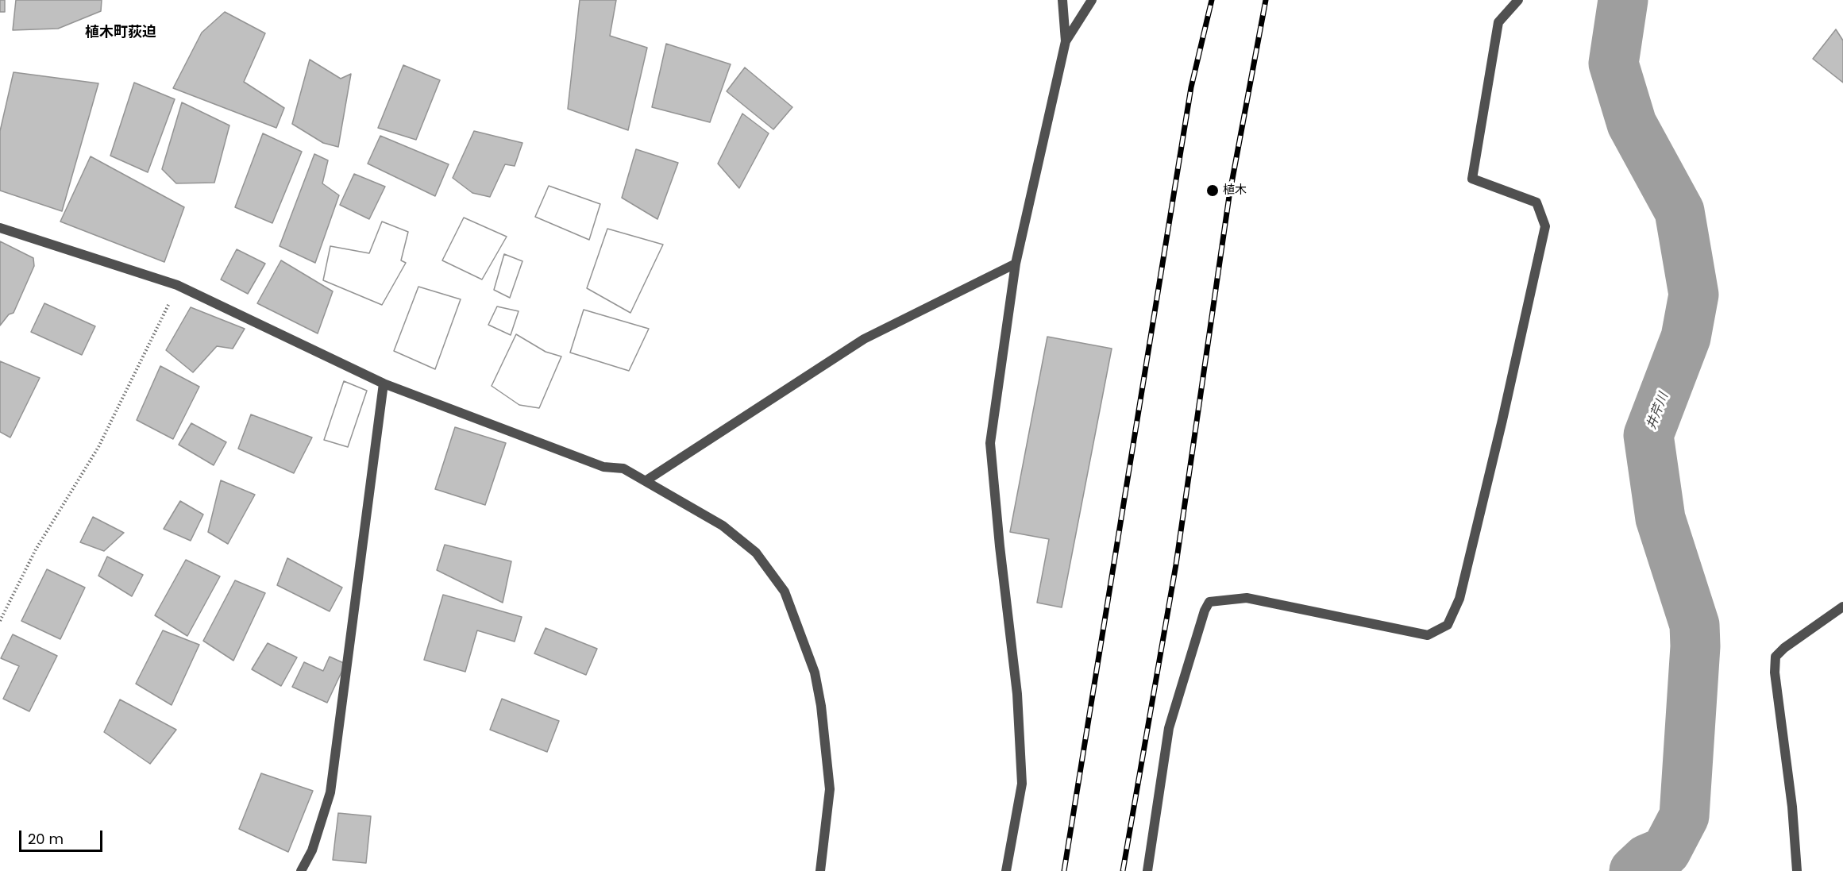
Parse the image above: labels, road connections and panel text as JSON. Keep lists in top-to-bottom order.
{
  "districts": ["植木町荻迫"],
  "water": ["井芹川"],
  "places": ["植木"],
  "scale_bar": "20 m"
}
